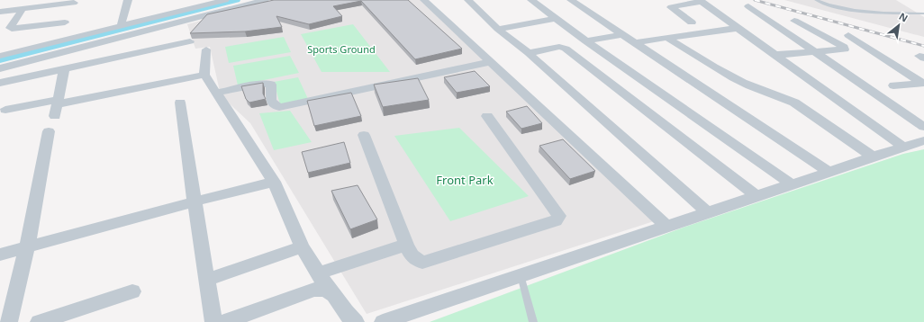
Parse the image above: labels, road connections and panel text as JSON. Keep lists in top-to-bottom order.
{
  "parks": ["Sports Ground", "Front Park"],
  "north": "top right"
}
